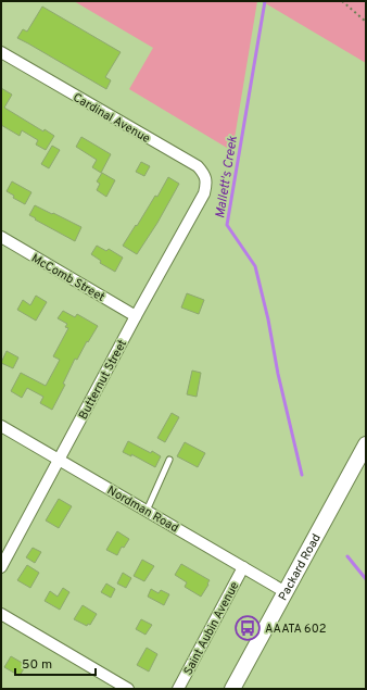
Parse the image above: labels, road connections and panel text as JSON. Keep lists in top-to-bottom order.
{
  "streets": {
    "main road": ["Packard Road"],
    "street": [
      "Cardinal Avenue",
      "McComb Street",
      "Butternut Street",
      "Nordman Road",
      "Saint Aubin Avenue"
    ]
  },
  "crossings": [
    ["Cardinal Avenue", "Butternut Street"],
    ["McComb Street", "Butternut Street"],
    ["Butternut Street", "Nordman Road"],
    ["Nordman Road", "Packard Road"],
    ["Nordman Road", "Saint Aubin Avenue"]
  ],
  "water": ["Mallett's Creek"],
  "places": {
    "bus stop": ["AAATA 602"]
  },
  "scale_bar": "50 m"
}
